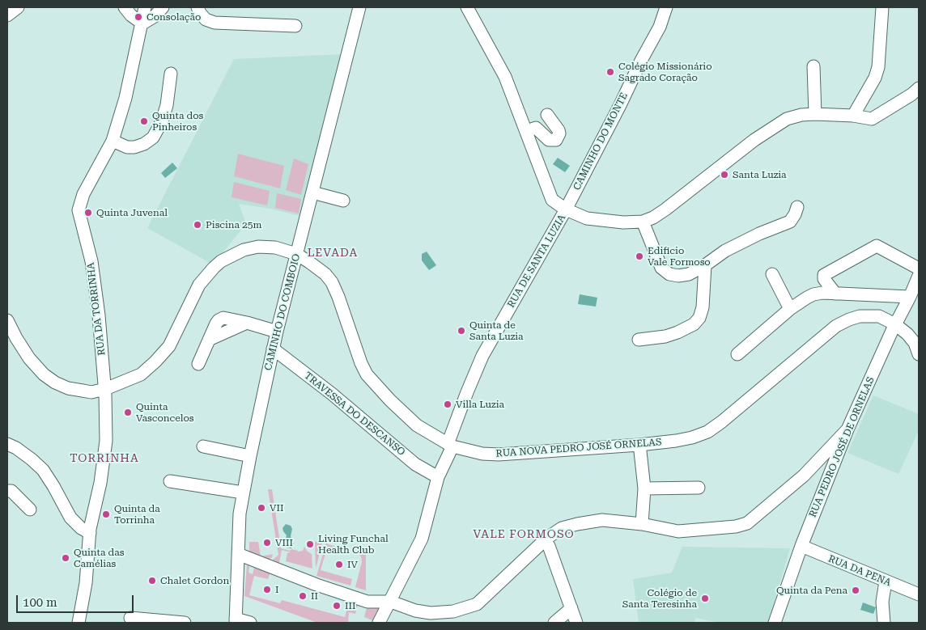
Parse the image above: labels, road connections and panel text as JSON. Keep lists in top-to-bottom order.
{
  "streets": {
    "street": [
      "CAMINHO DO MONTE",
      "RUA DE SANTA LUZIA",
      "RUA DA TORRINHA",
      "CAMINHO DO COMBOIO",
      "TRAVESSA DO DESCANSO",
      "RUA PEDRO JOSÉ DE ORNELAS",
      "RUA NOVA PEDRO JOSÉ ORNELAS",
      "RUA DA PENA"
    ]
  },
  "crossings": [
    ["CAMINHO DO MONTE", "RUA DE SANTA LUZIA"],
    ["RUA DE SANTA LUZIA", "TRAVESSA DO DESCANSO"],
    ["RUA DE SANTA LUZIA", "RUA NOVA PEDRO JOSÉ ORNELAS"],
    ["RUA DA TORRINHA", "RUA NOVA PEDRO JOSÉ ORNELAS"],
    ["CAMINHO DO COMBOIO", "TRAVESSA DO DESCANSO"],
    ["CAMINHO DO COMBOIO", "RUA NOVA PEDRO JOSÉ ORNELAS"],
    ["RUA PEDRO JOSÉ DE ORNELAS", "RUA NOVA PEDRO JOSÉ ORNELAS"],
    ["RUA PEDRO JOSÉ DE ORNELAS", "RUA DA PENA"]
  ],
  "districts": ["LEVADA", "TORRINHA", "VALE FORMOSO"],
  "places": [
    "Consolação",
    "Colégio Missionário Sagrado Coração",
    "Quinta dos Pinheiros",
    "Santa Luzia",
    "Quinta Juvenal",
    "Piscina 25m",
    "Edificio Vale Formoso",
    "Quinta de Santa Luzia",
    "Villa Luzia",
    "Quinta Vasconcelos",
    "VII",
    "Quinta da Torrinha",
    "VIII",
    "Living Funchal Health Club",
    "Quinta das Camélias",
    "IV",
    "Chalet Gordon",
    "I",
    "Quinta da Pena",
    "II",
    "Colégio de Santa Teresinha",
    "III"
  ],
  "scale_bar": "100 m"
}
